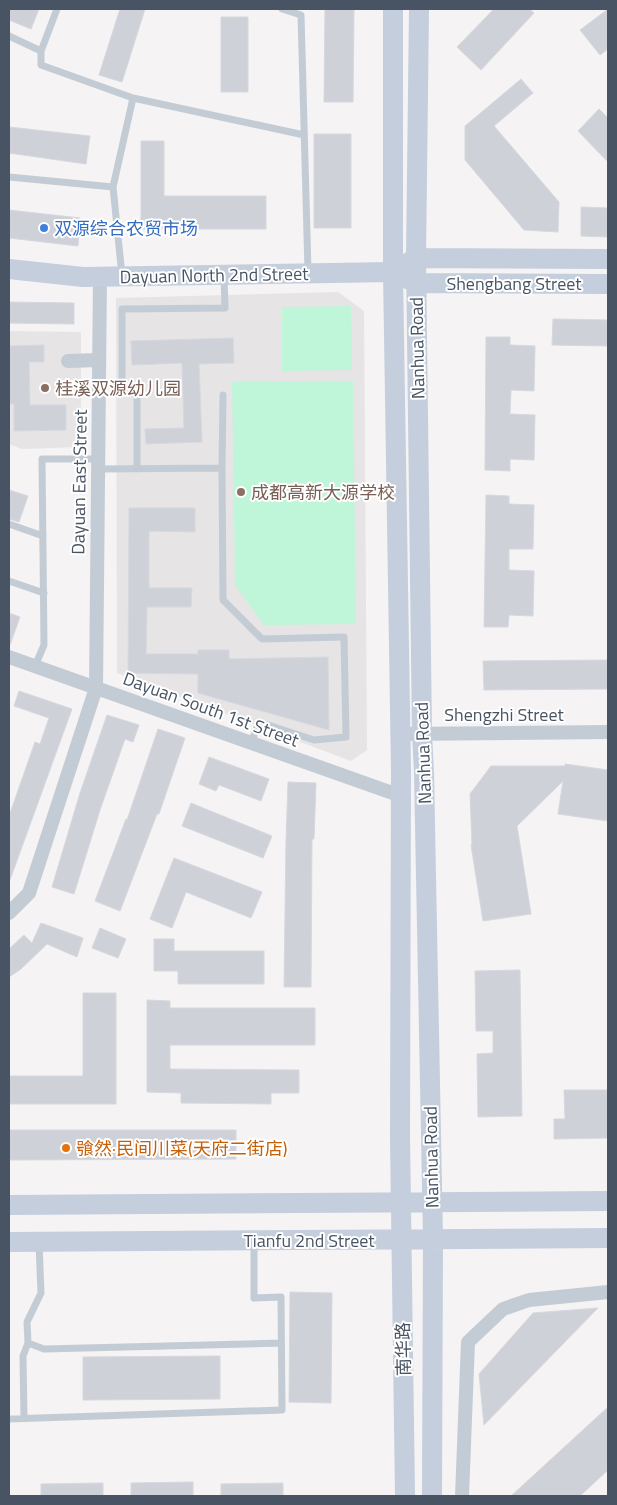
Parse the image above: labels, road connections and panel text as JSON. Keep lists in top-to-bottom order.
{
  "streets": {
    "main road": [
      "Dayuan North 2nd Street",
      "Shengbang Street",
      "Nanhua Road",
      "Tianfu 2nd Street",
      "南华路"
    ],
    "street": ["Dayuan East Street", "Dayuan South 1st Street", "Shengzhi Street"]
  },
  "crossings": [
    ["Dayuan North 2nd Street", "Shengbang Street"],
    ["Dayuan North 2nd Street", "Nanhua Road"],
    ["Dayuan North 2nd Street", "Dayuan East Street"],
    ["Shengbang Street", "Nanhua Road"],
    ["Nanhua Road", "Dayuan South 1st Street"],
    ["Nanhua Road", "Shengzhi Street"],
    ["Nanhua Road", "Tianfu 2nd Street"],
    ["Nanhua Road", "南华路"],
    ["Dayuan East Street", "Dayuan South 1st Street"],
    ["Tianfu 2nd Street", "南华路"]
  ],
  "places": [
    "双源综合农贸市场",
    "桂溪双源幼儿园",
    "成都高新大源学校",
    "飸然·民间川菜(天府二街店)"
  ]
}
